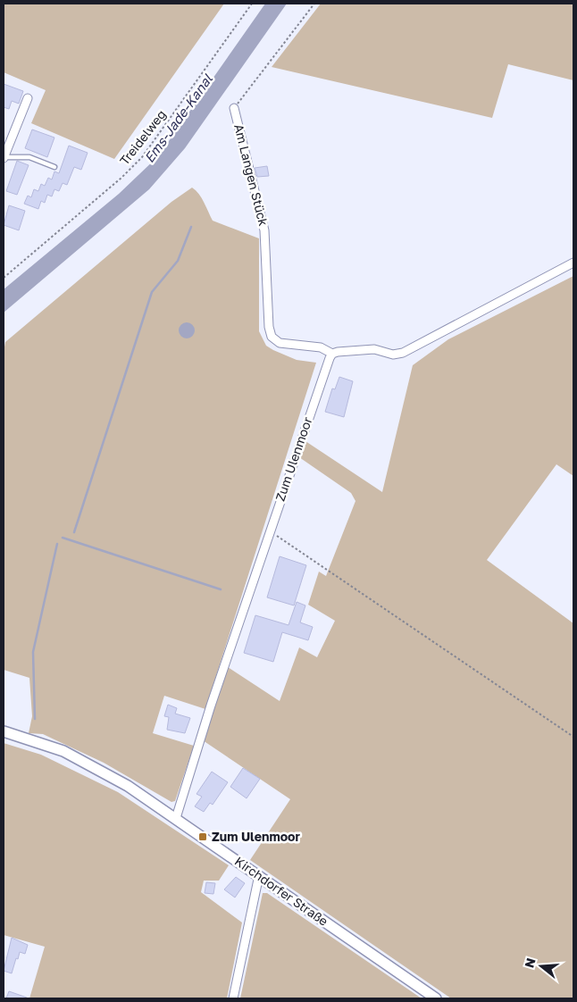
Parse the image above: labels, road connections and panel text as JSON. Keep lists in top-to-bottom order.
{
  "streets": {
    "street": ["Am Langen Stück", "Zum Ulenmoor", "Kirchdorfer Straße"],
    "path": ["Treidelweg"]
  },
  "crossings": [
    ["Am Langen Stück", "Zum Ulenmoor"],
    ["Zum Ulenmoor", "Kirchdorfer Straße"]
  ],
  "water": ["Ems-Jade-Kanal"],
  "places": {
    "transit": ["Zum Ulenmoor"]
  },
  "north": "left"
}
